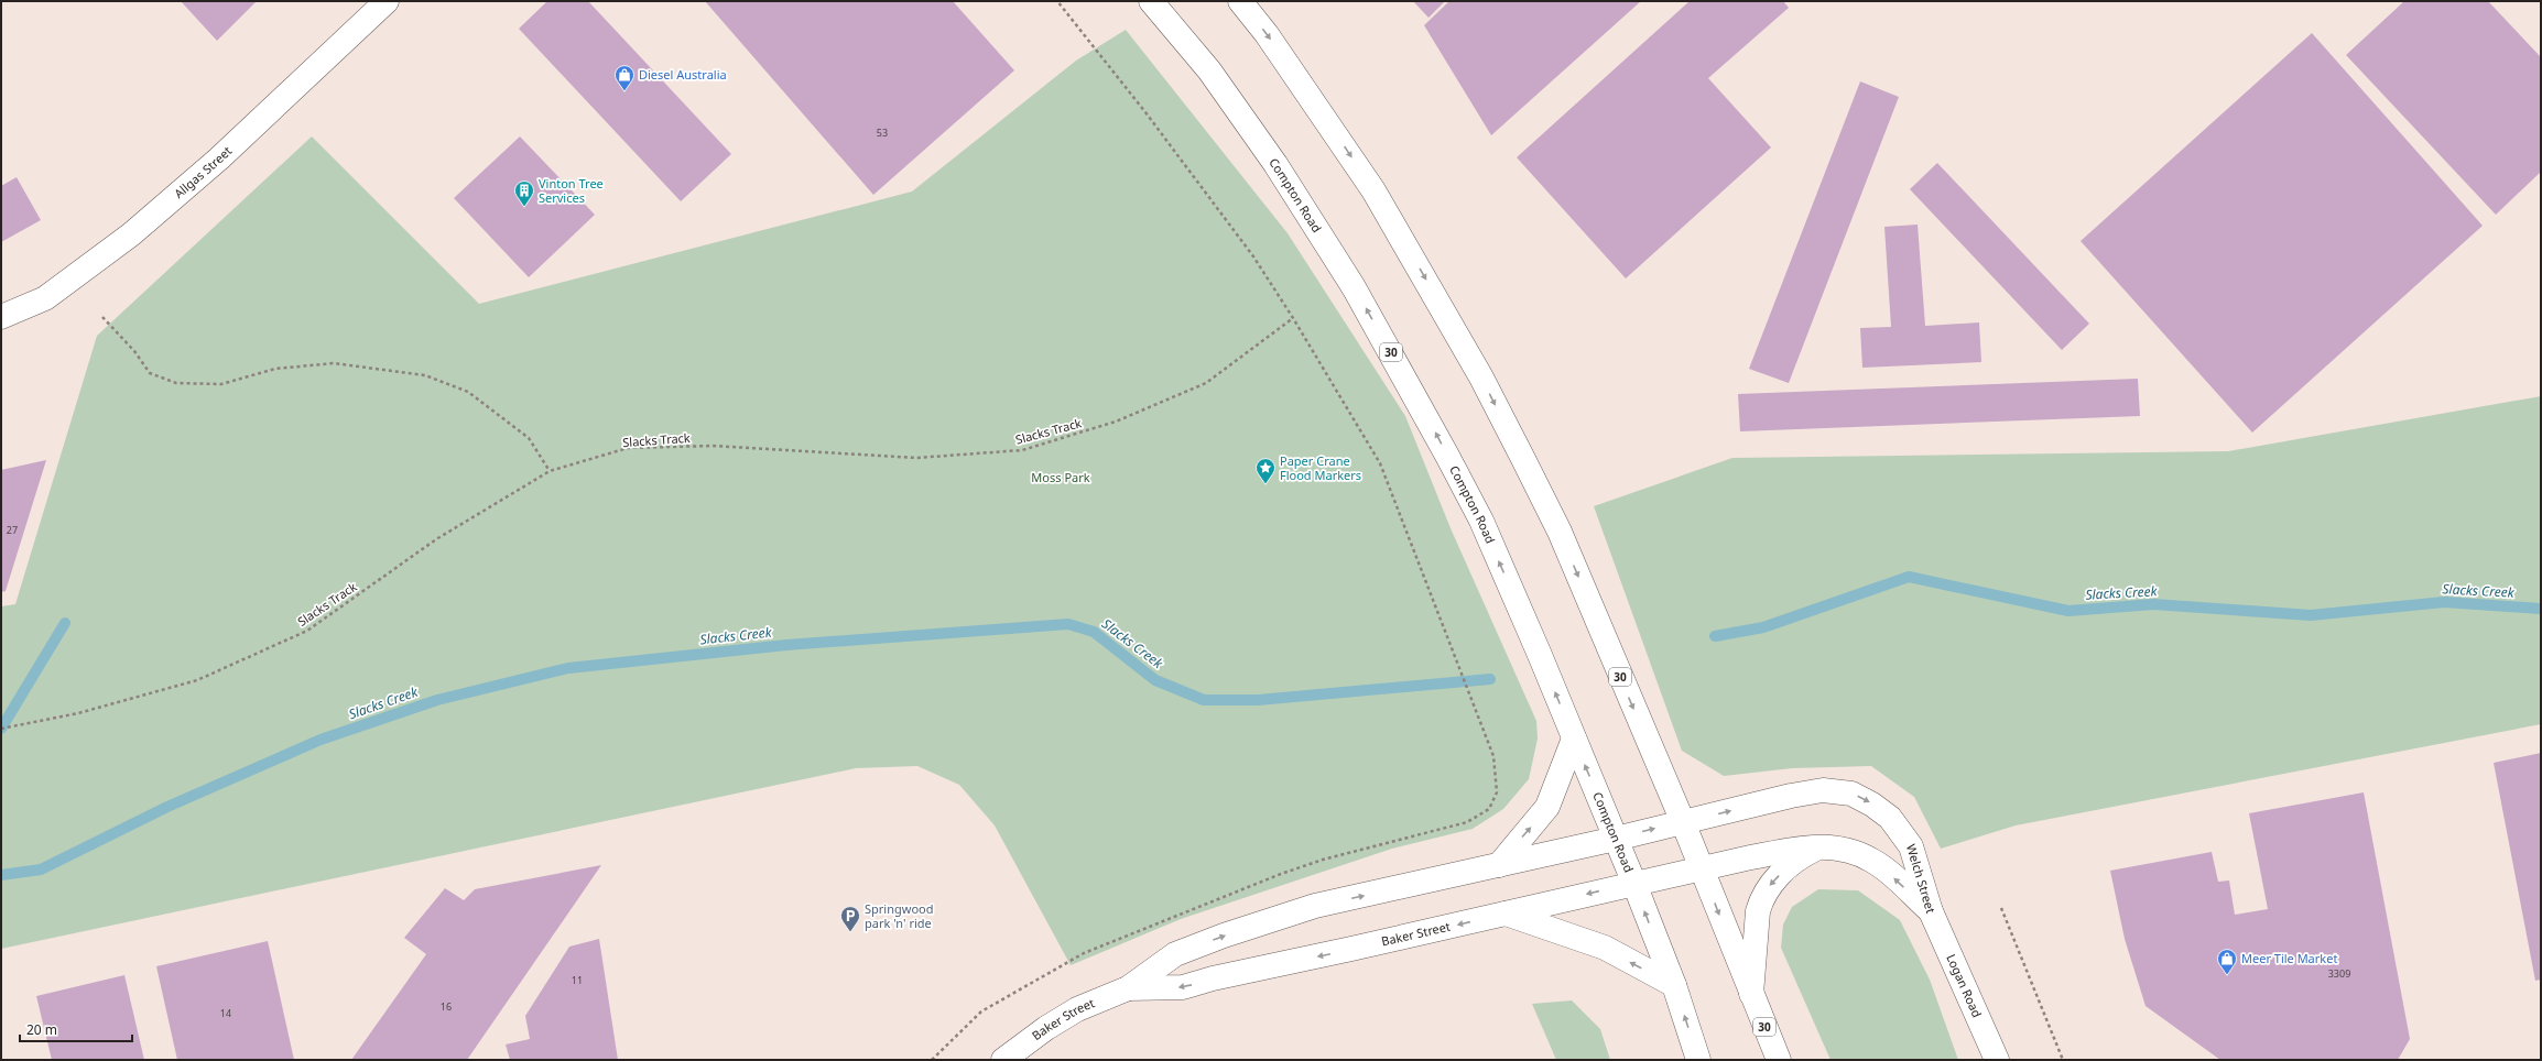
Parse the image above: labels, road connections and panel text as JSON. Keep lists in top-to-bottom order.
{
  "streets": {
    "street": [
      "Allgas Street",
      "Compton Road",
      "30",
      "Welch Street",
      "Baker Street",
      "Logan Road"
    ],
    "path": ["Slacks Track"]
  },
  "crossings": [
    ["Compton Road", "Baker Street"],
    ["30", "Welch Street"],
    ["30", "Baker Street"],
    ["Welch Street", "Baker Street"],
    ["Welch Street", "Logan Road"]
  ],
  "water": ["Slacks Creek"],
  "parks": ["Moss Park"],
  "places": {
    "shop": ["Diesel Australia", "Meer Tile Market"],
    "building": ["Vinton Tree Services"],
    "place": ["Paper Crane Flood Markers"],
    "parking": ["Springwood park 'n' ride"]
  },
  "house_numbers": [
    "53",
    "27",
    "3309",
    "11",
    "16",
    "14"
  ],
  "scale_bar": "20 m"
}
